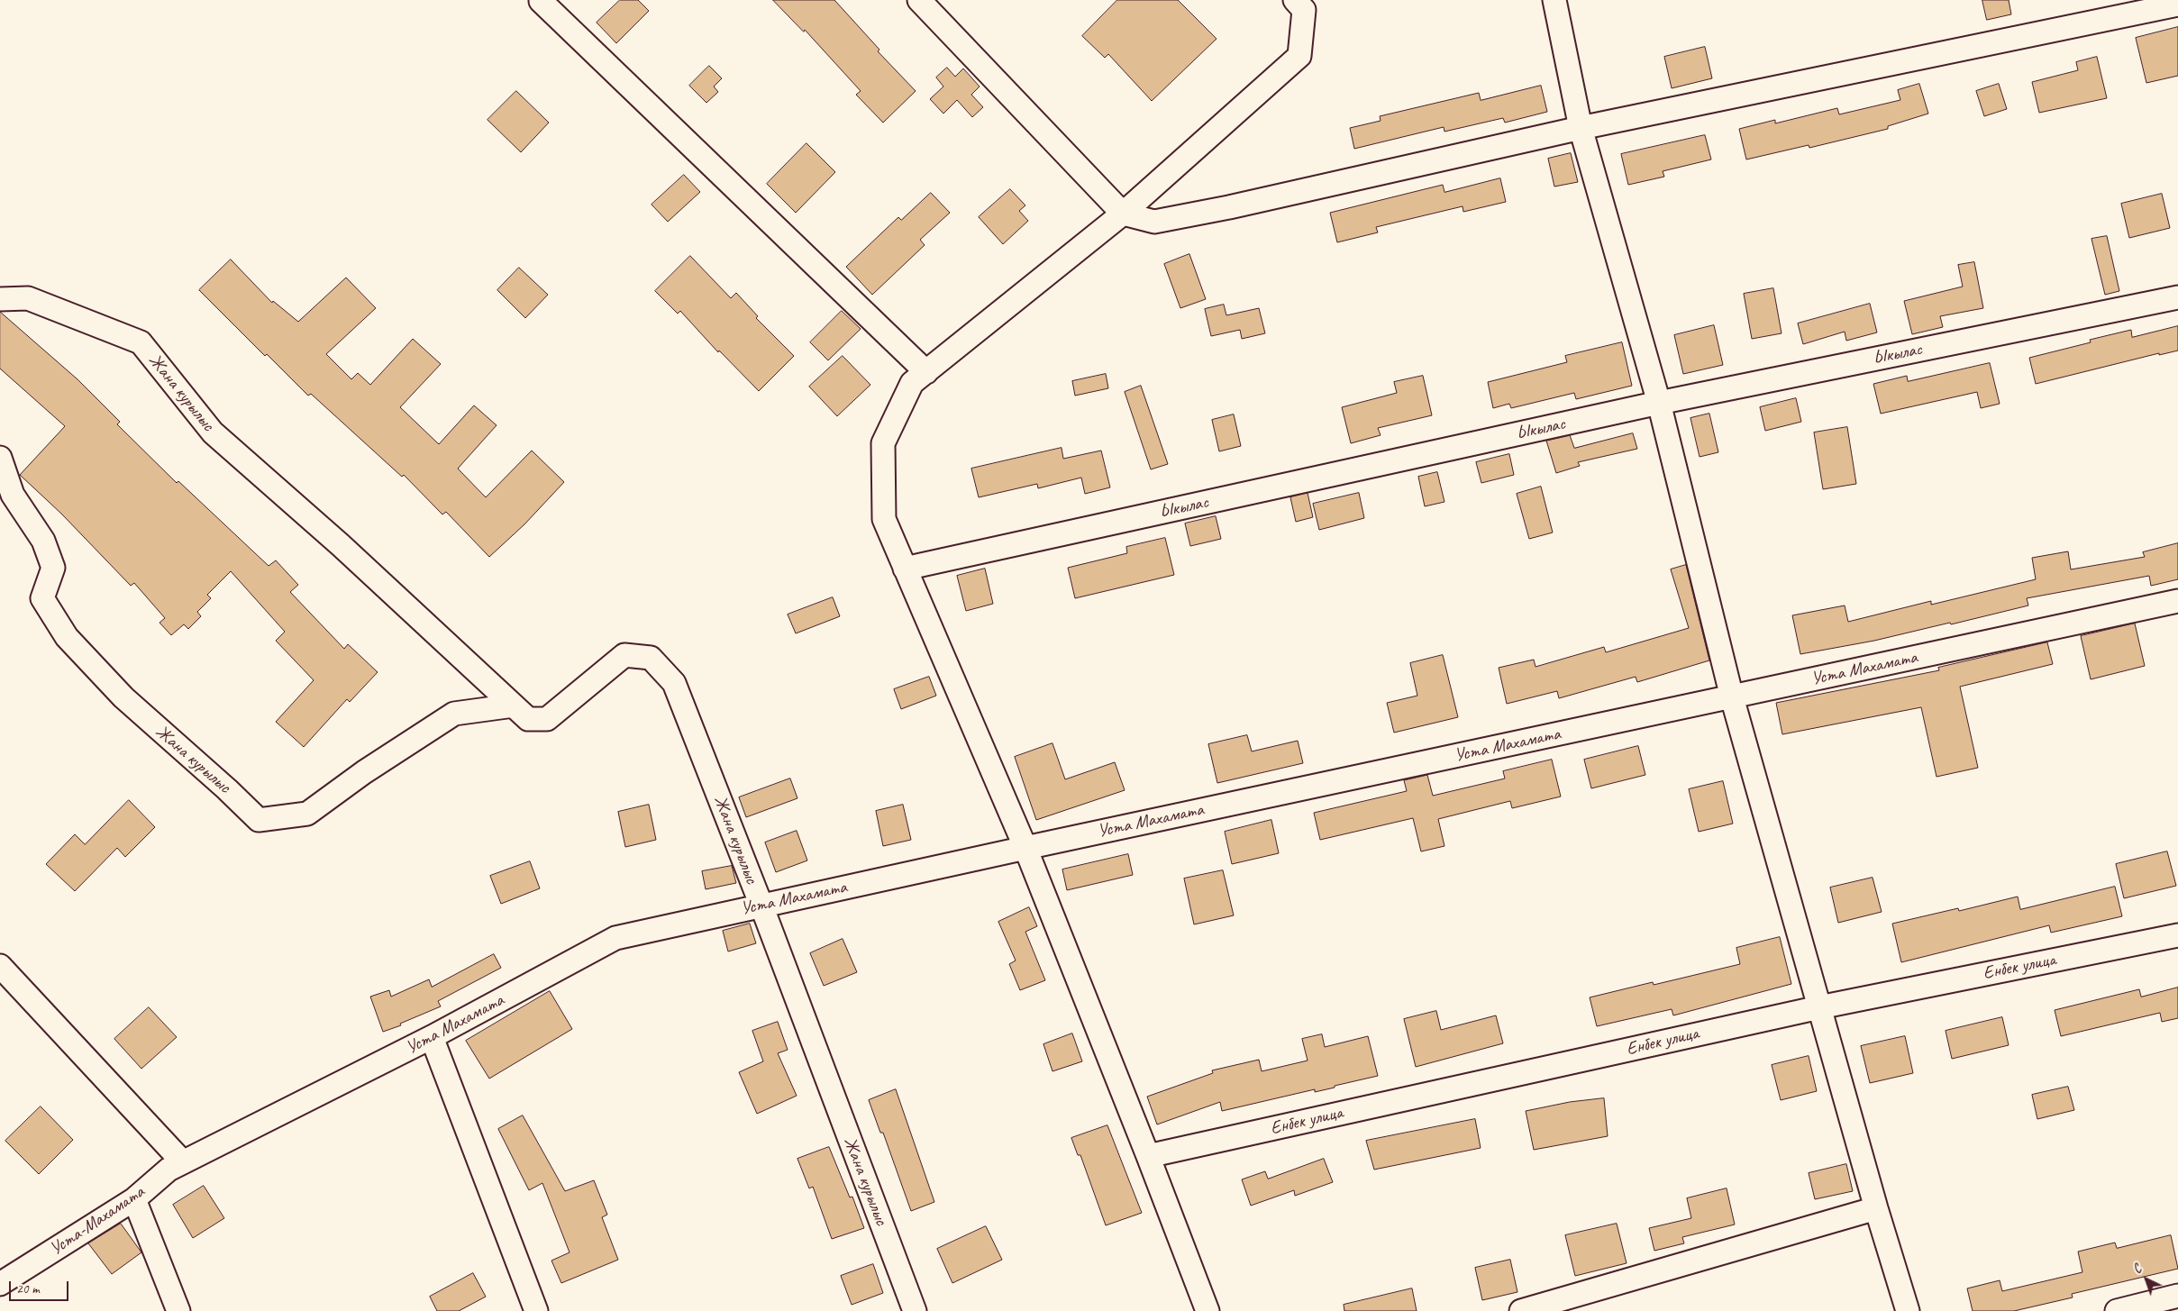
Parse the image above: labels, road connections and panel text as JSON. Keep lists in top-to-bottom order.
{
  "streets": {
    "street": [
      "Ыкылас",
      "Жана курылыс",
      "Уста Махамата",
      "Енбек улица",
      "Уста-Махамата"
    ]
  },
  "crossings": [
    ["Жана курылыс", "Уста Махамата"],
    ["Уста Махамата", "Уста-Махамата"]
  ],
  "scale_bar": "20 m",
  "north": "top left"
}
